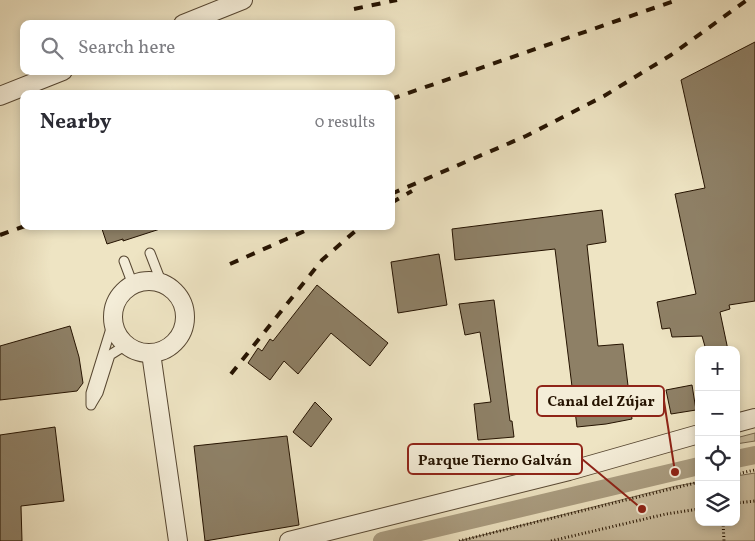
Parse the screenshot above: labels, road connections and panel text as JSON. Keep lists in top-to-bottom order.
{
  "places": ["Canal del Zújar", "Parque Tierno Galván"],
  "page": {
    "search": "Search here",
    "heading": ["Nearby", "0 results"],
    "map_buttons": ["+", "−"]
  }
}
